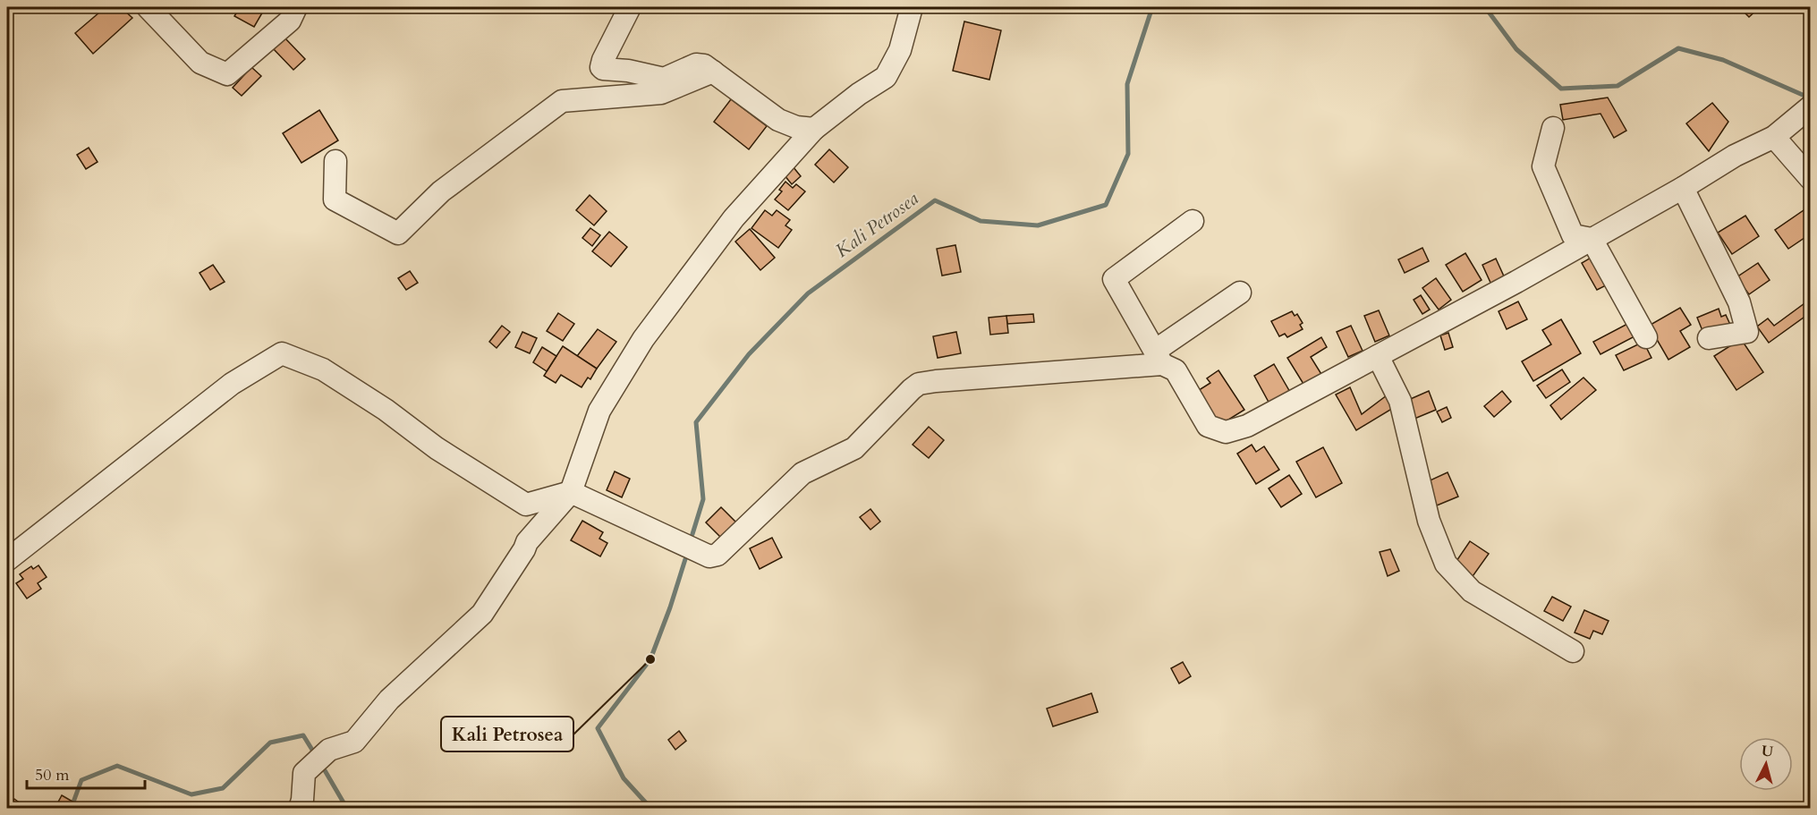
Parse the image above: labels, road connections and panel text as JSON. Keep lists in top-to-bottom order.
{
  "water": ["Kali Petrosea"],
  "places": ["Kali Petrosea"],
  "scale_bar": "50 m",
  "north": "top"
}
